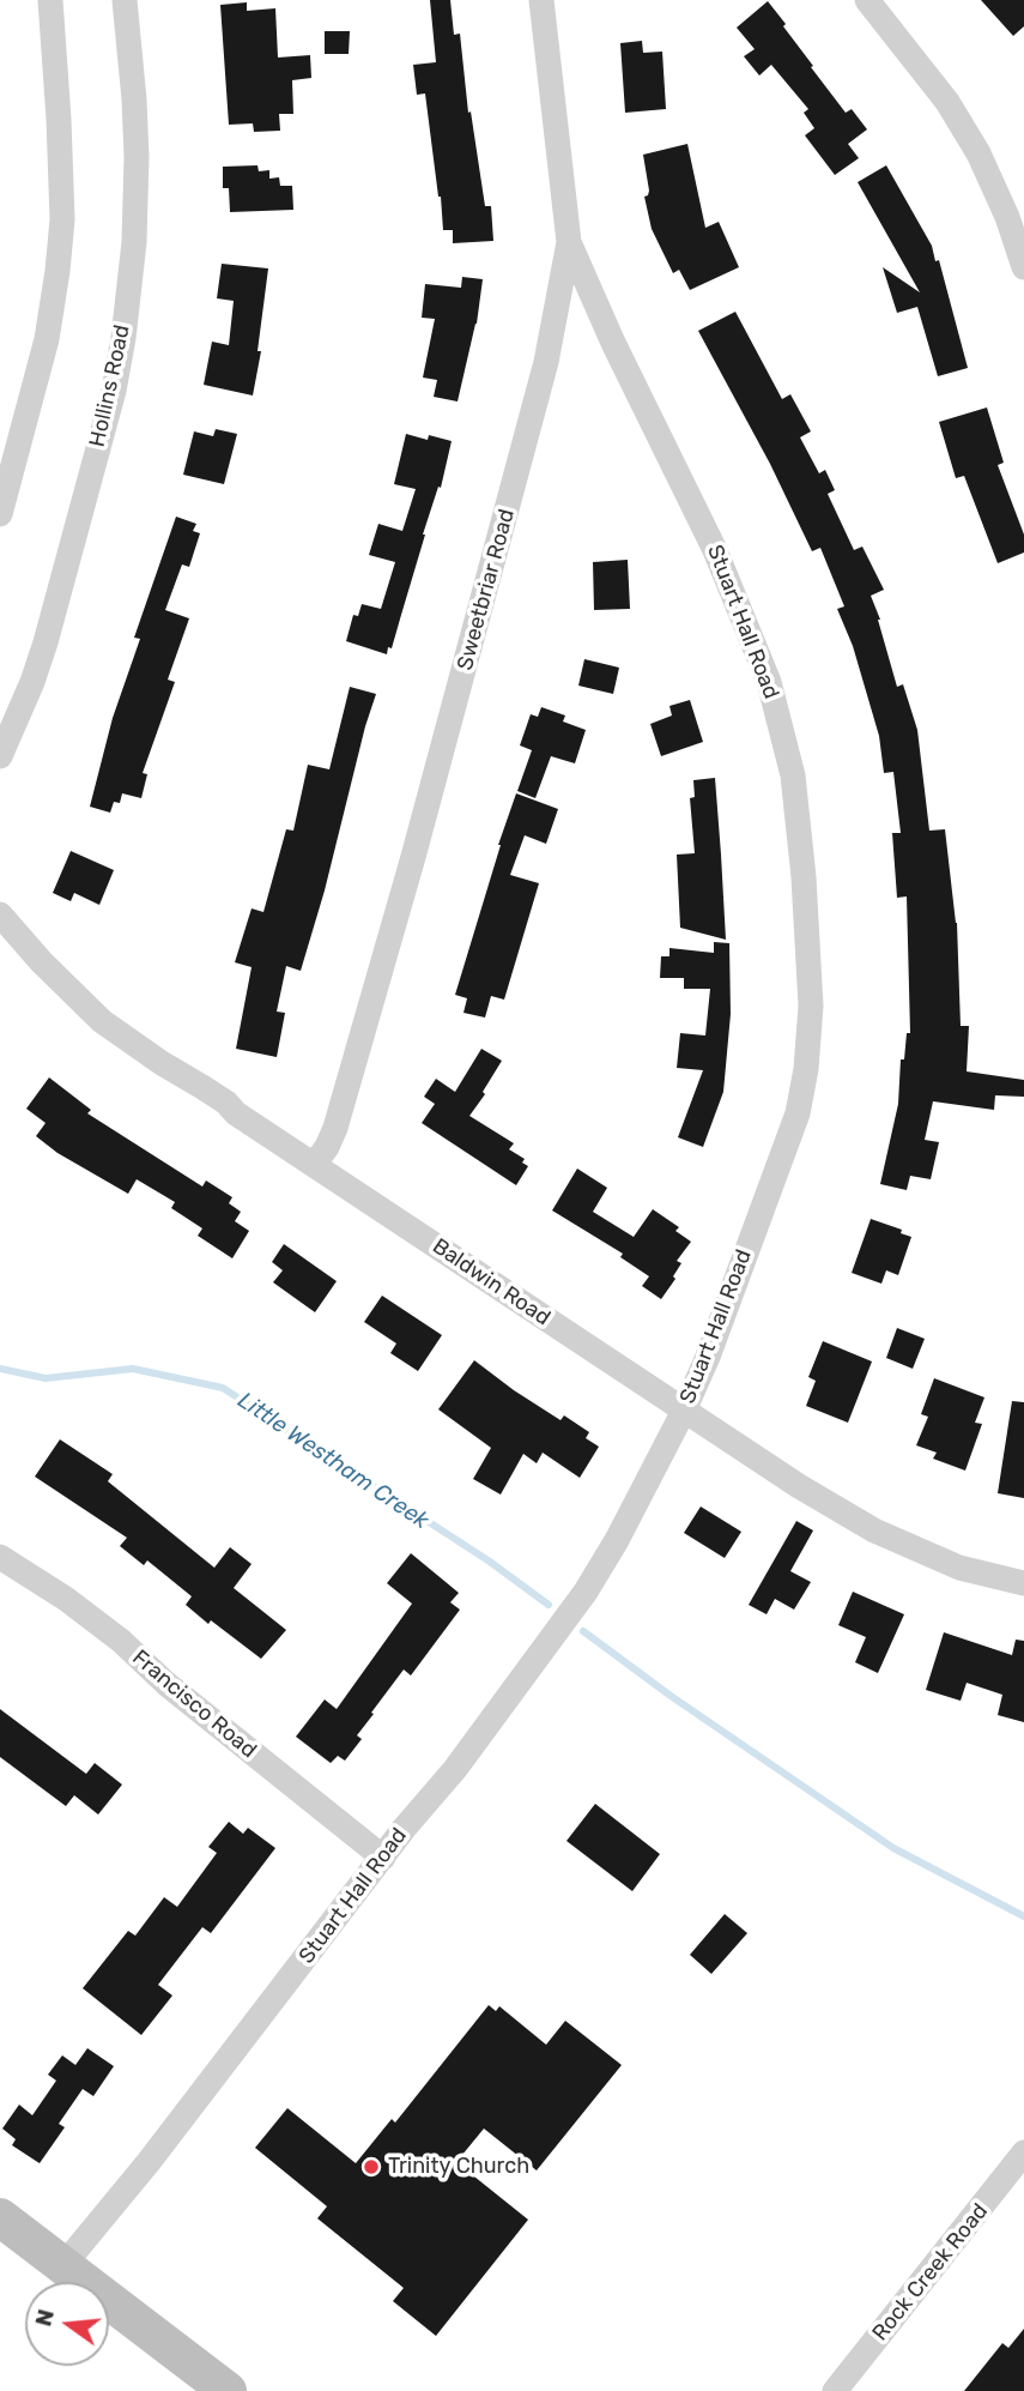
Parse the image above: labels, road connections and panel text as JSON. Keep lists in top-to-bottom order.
{
  "streets": {
    "street": [
      "Hollins Road",
      "Sweetbriar Road",
      "Stuart Hall Road",
      "Baldwin Road",
      "Francisco Road",
      "Rock Creek Road"
    ]
  },
  "crossings": [
    ["Sweetbriar Road", "Stuart Hall Road"],
    ["Sweetbriar Road", "Baldwin Road"],
    ["Stuart Hall Road", "Baldwin Road"],
    ["Stuart Hall Road", "Francisco Road"]
  ],
  "water": ["Little Westham Creek"],
  "places": ["Trinity Church"],
  "north": "left"
}
